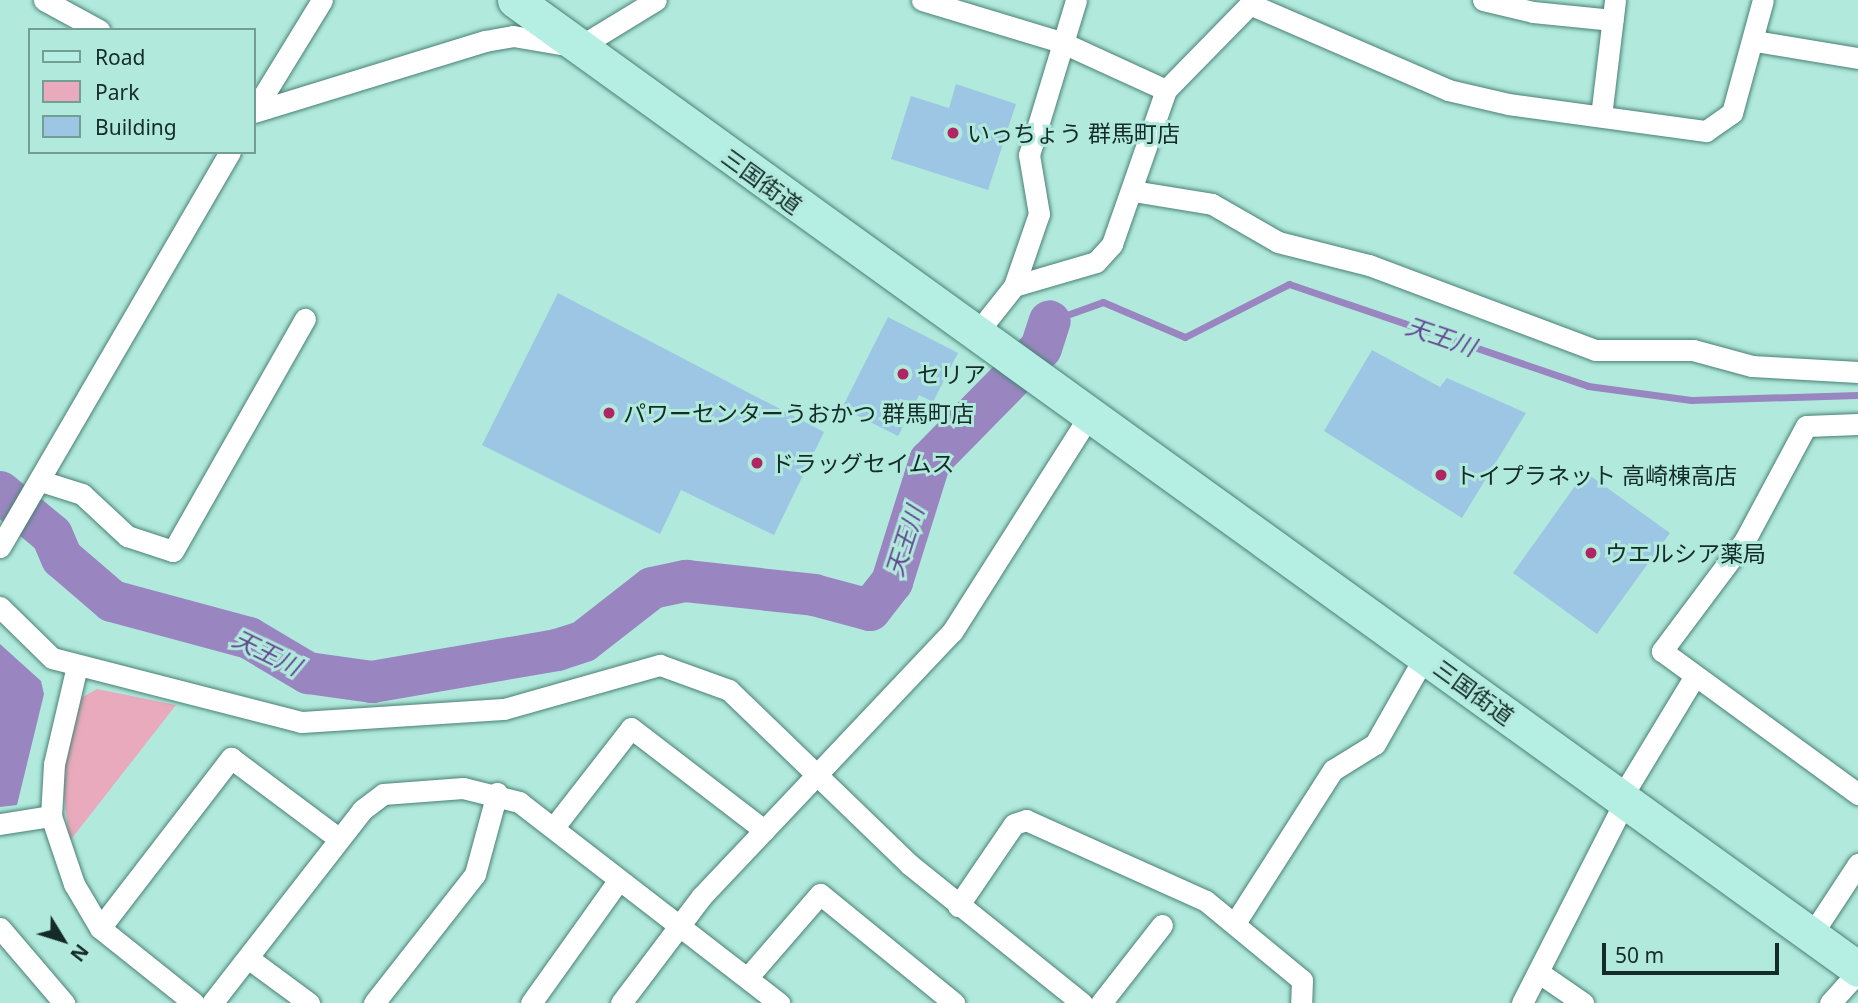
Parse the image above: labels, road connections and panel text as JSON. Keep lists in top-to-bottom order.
{
  "streets": {
    "main road": ["三国街道"]
  },
  "water": ["天王川"],
  "places": [
    "いっちょう 群馬町店",
    "セリア",
    "パワーセンターうおかつ 群馬町店",
    "ドラッグセイムス",
    "トイプラネット 高崎棟高店",
    "ウエルシア薬局"
  ],
  "legend": ["Road", "Park", "Building"],
  "scale_bar": "50 m",
  "north": "bottom right"
}
